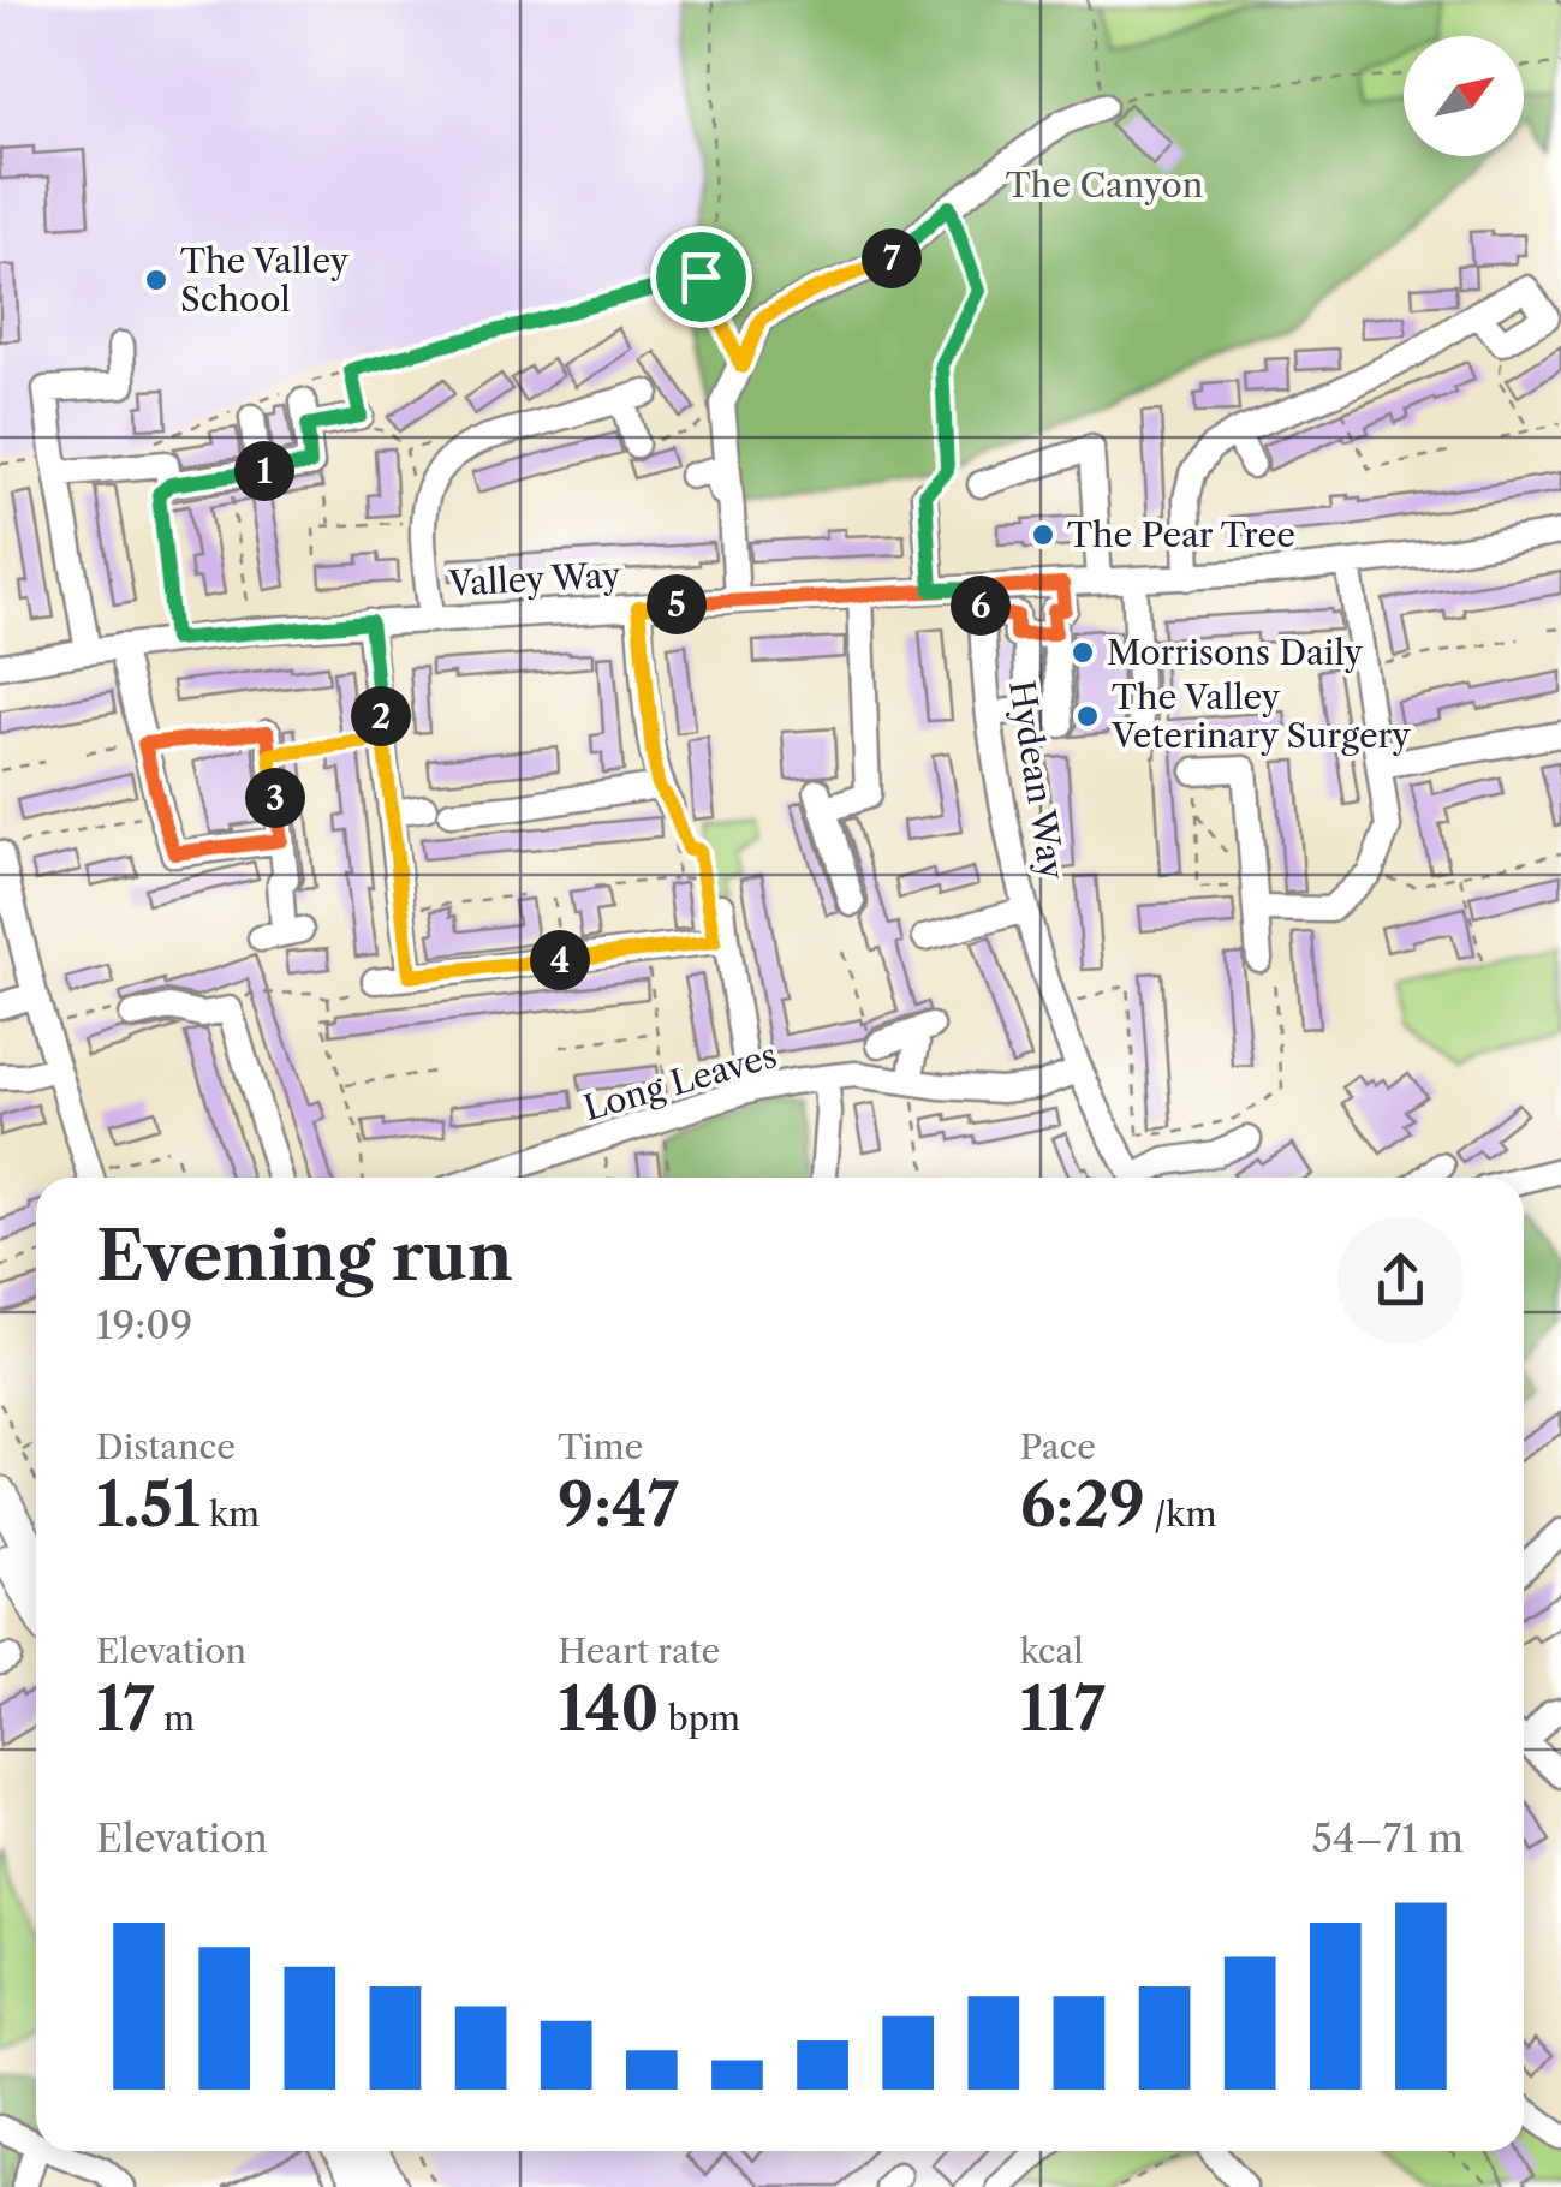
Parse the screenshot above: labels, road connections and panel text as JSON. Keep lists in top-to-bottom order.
{
  "streets": {
    "street": ["Valley Way", "Hydean Way", "Long Leaves"]
  },
  "crossings": [
    ["Valley Way", "Hydean Way"],
    ["Hydean Way", "Long Leaves"]
  ],
  "parks": ["The Canyon"],
  "places": [
    "The Valley School",
    "The Pear Tree",
    "Morrisons Daily",
    "The Valley Veterinary Surgery"
  ],
  "north": "top right",
  "page": {
    "pins": [
      "7",
      "1",
      "5",
      "6",
      "2",
      "3",
      "4"
    ],
    "heading": ["Evening run", "19:09"],
    "stats": [
      ["Distance", "1.51 km"],
      ["Time", "9:47"],
      ["Pace", "6:29 /km"],
      ["Elevation", "17 m"],
      ["Heart rate", "140 bpm"],
      ["kcal", "117"]
    ],
    "chart": ["Elevation", "54–71 m"]
  }
}
